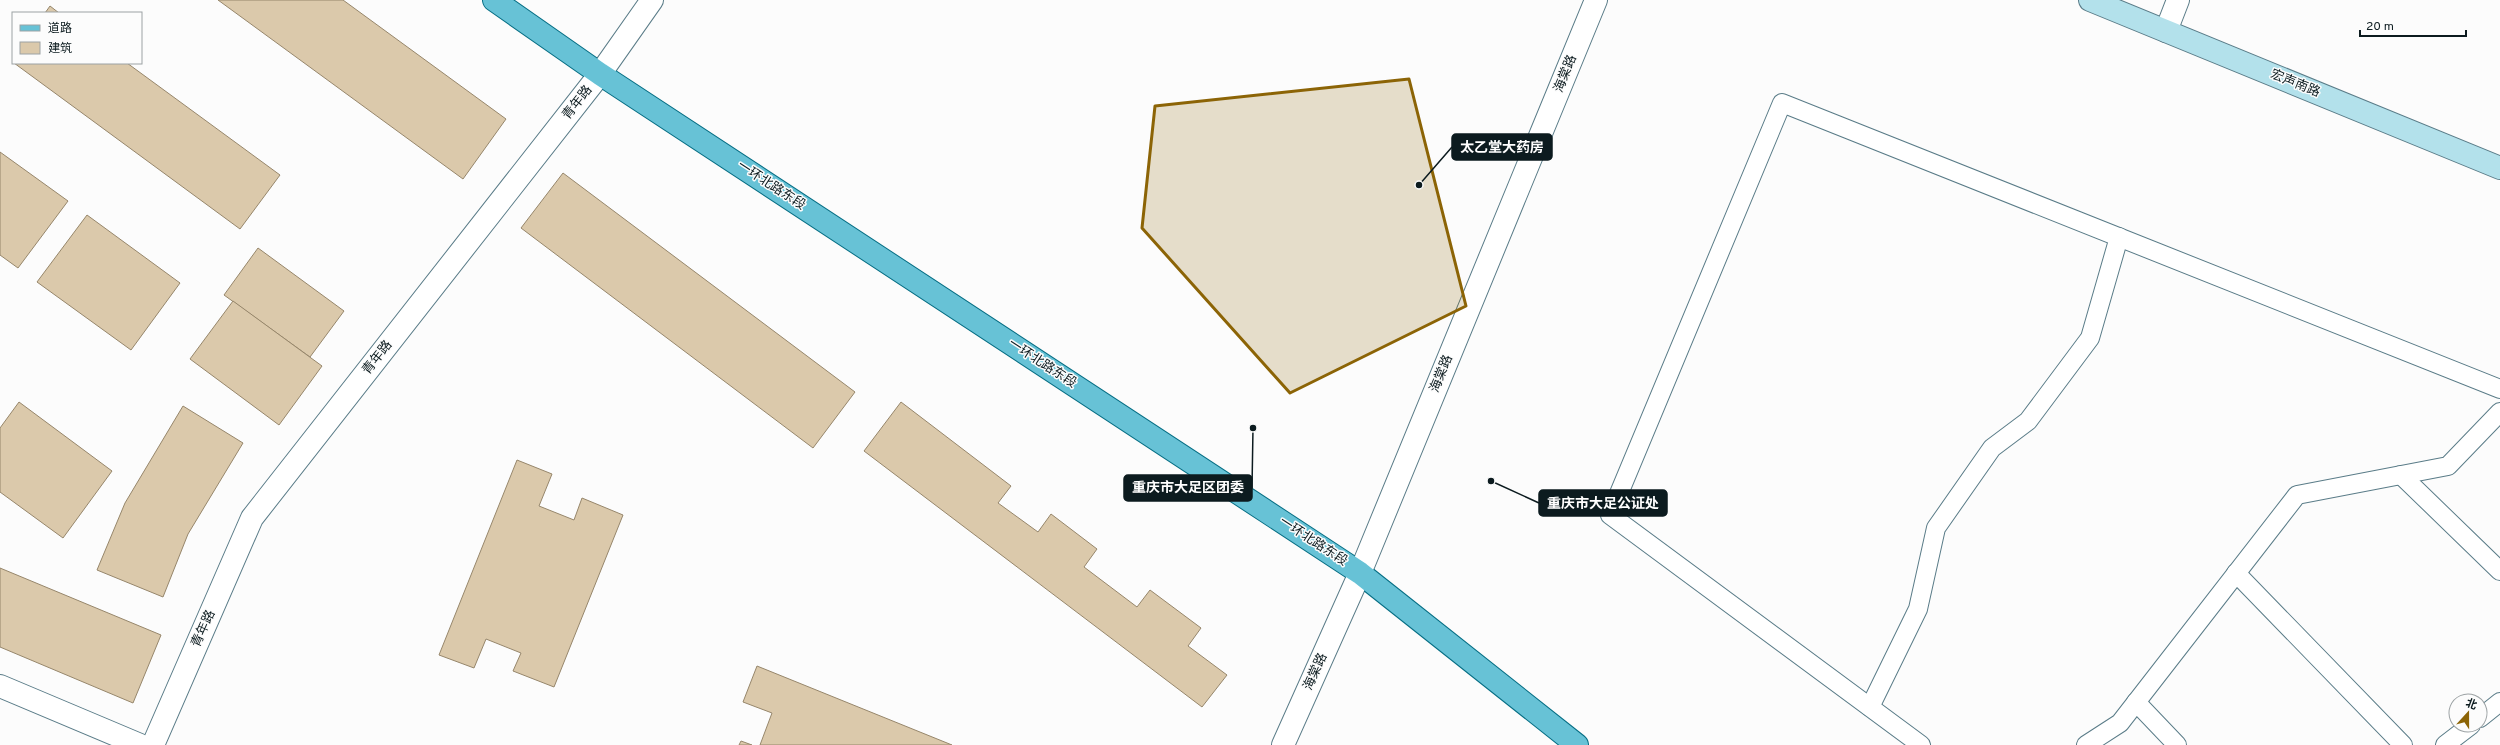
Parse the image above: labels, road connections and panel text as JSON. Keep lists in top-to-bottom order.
{
  "streets": {
    "main road": ["一环北路东段"],
    "street": ["海棠路", "宏声南路", "青年路"]
  },
  "crossings": [
    ["海棠路", "一环北路东段"],
    ["青年路", "一环北路东段"]
  ],
  "places": ["太乙堂大药房", "重庆市大足区团委", "重庆市大足公证处"],
  "legend": ["道路", "建筑"],
  "scale_bar": "20 m",
  "north": "top"
}
